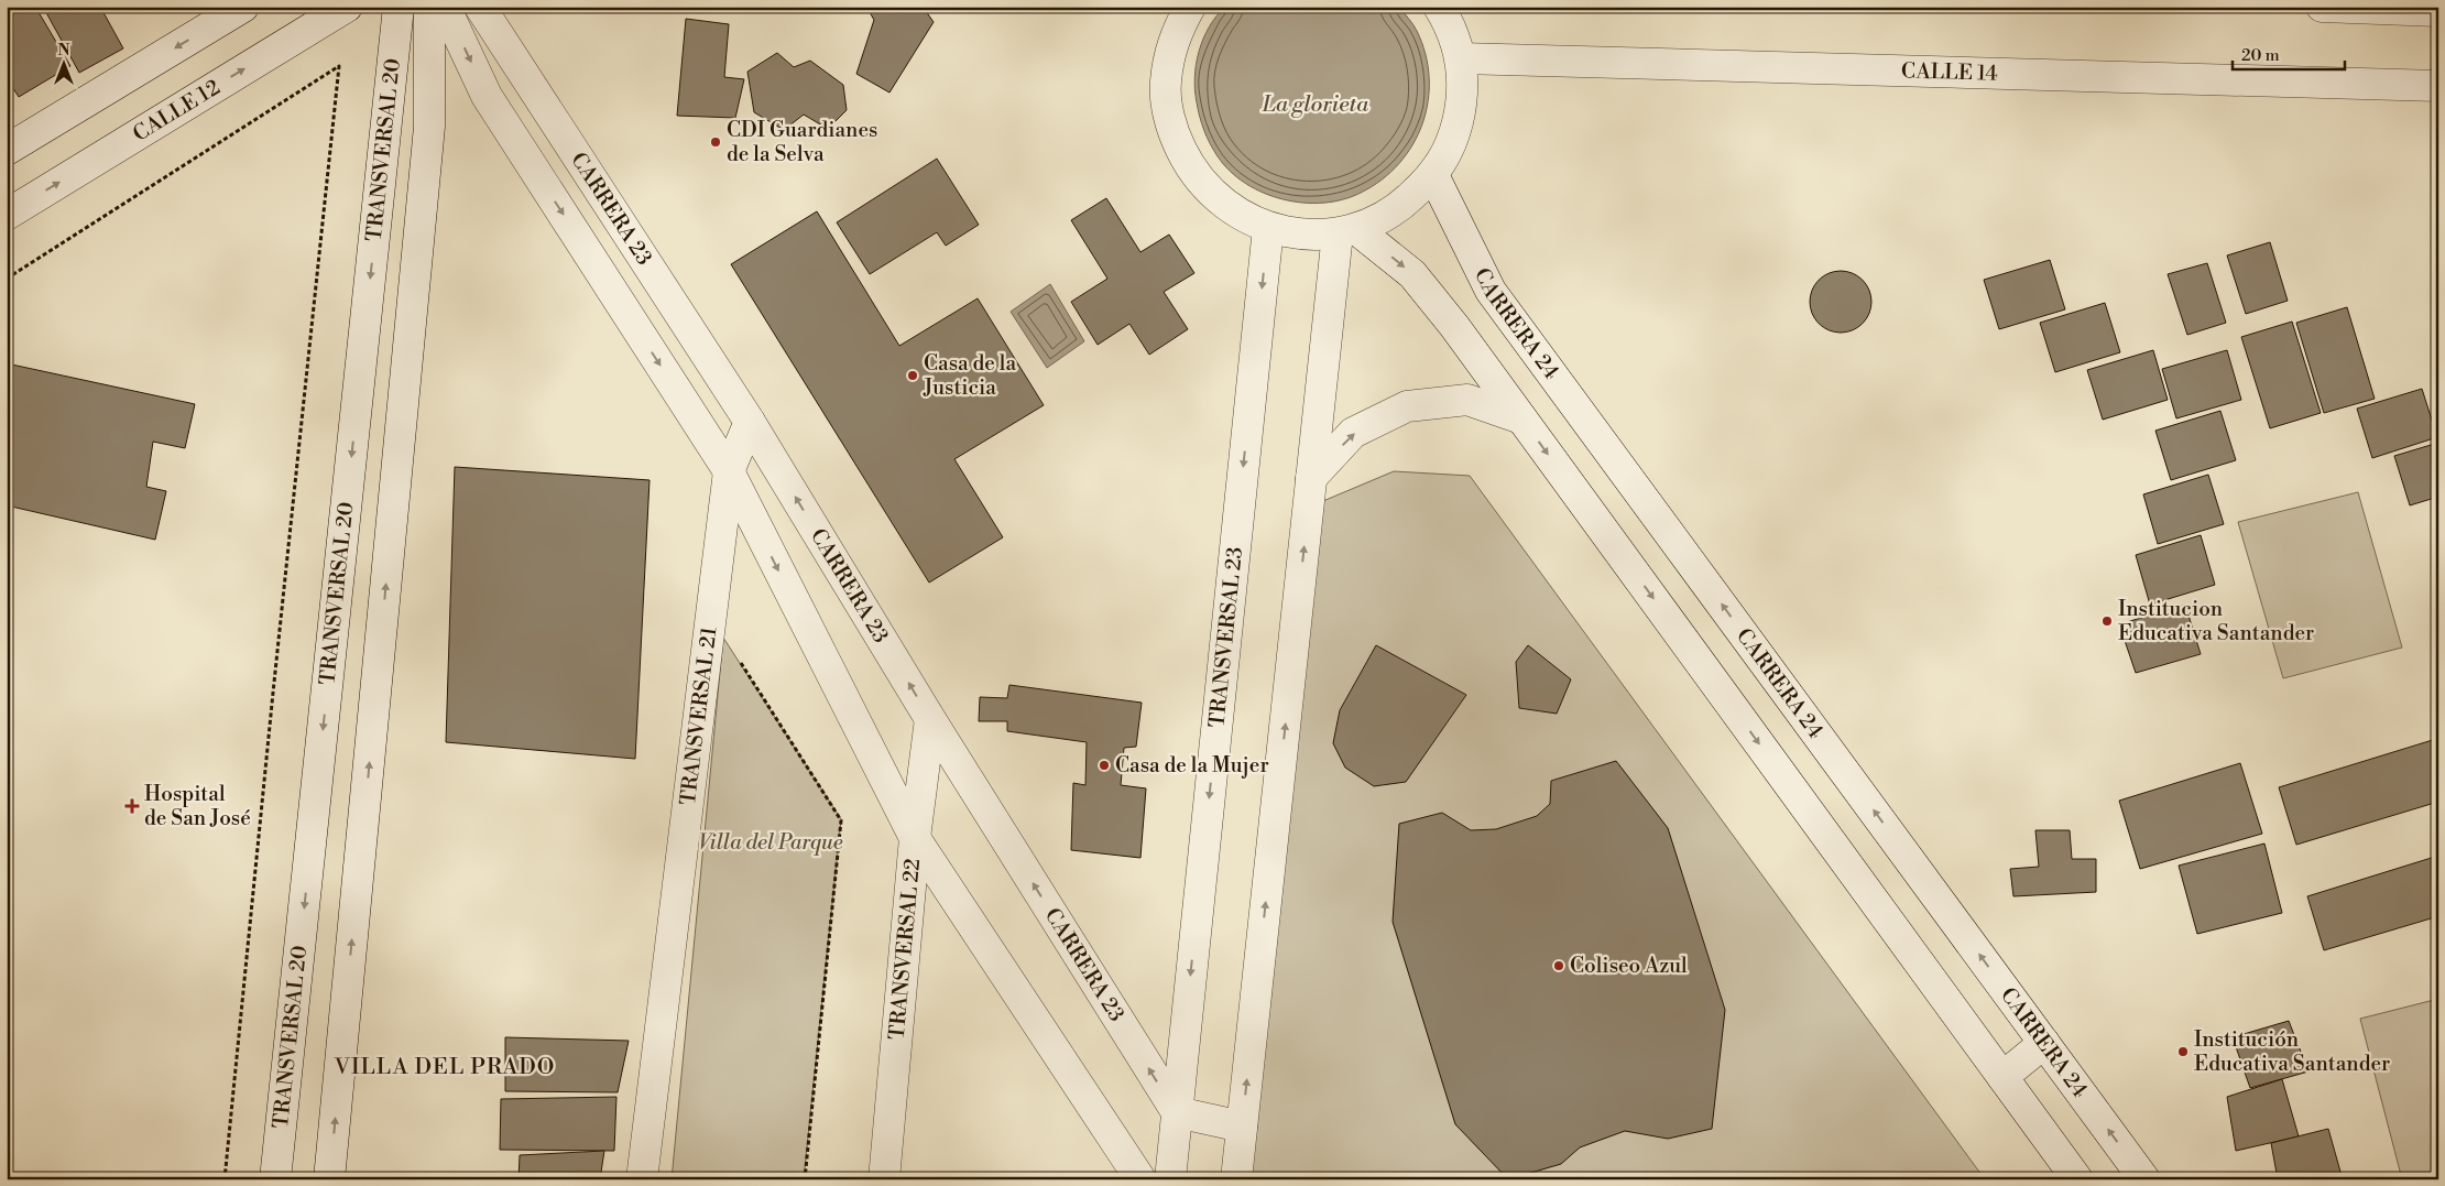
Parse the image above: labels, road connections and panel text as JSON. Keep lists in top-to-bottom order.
{
  "streets": {
    "street": [
      "CALLE 14",
      "CALLE 12",
      "TRANSVERSAL 20",
      "CARRERA 23",
      "CARRERA 24",
      "TRANSVERSAL 23",
      "TRANSVERSAL 21",
      "TRANSVERSAL 22"
    ]
  },
  "crossings": [
    ["CARRERA 23", "TRANSVERSAL 23"],
    ["CARRERA 23", "TRANSVERSAL 21"],
    ["CARRERA 23", "TRANSVERSAL 22"]
  ],
  "districts": ["VILLA DEL PRADO"],
  "water": ["La glorieta"],
  "parks": ["Villa del Parque"],
  "places": {
    "other": [
      "CDI Guardianes de la Selva",
      "Casa de la Justicia",
      "Institucion Educativa Santander",
      "Casa de la Mujer",
      "Coliseo Azul",
      "Institución Educativa Santander"
    ],
    "health": ["Hospital de San José"]
  },
  "scale_bar": "20 m",
  "north": "top"
}
